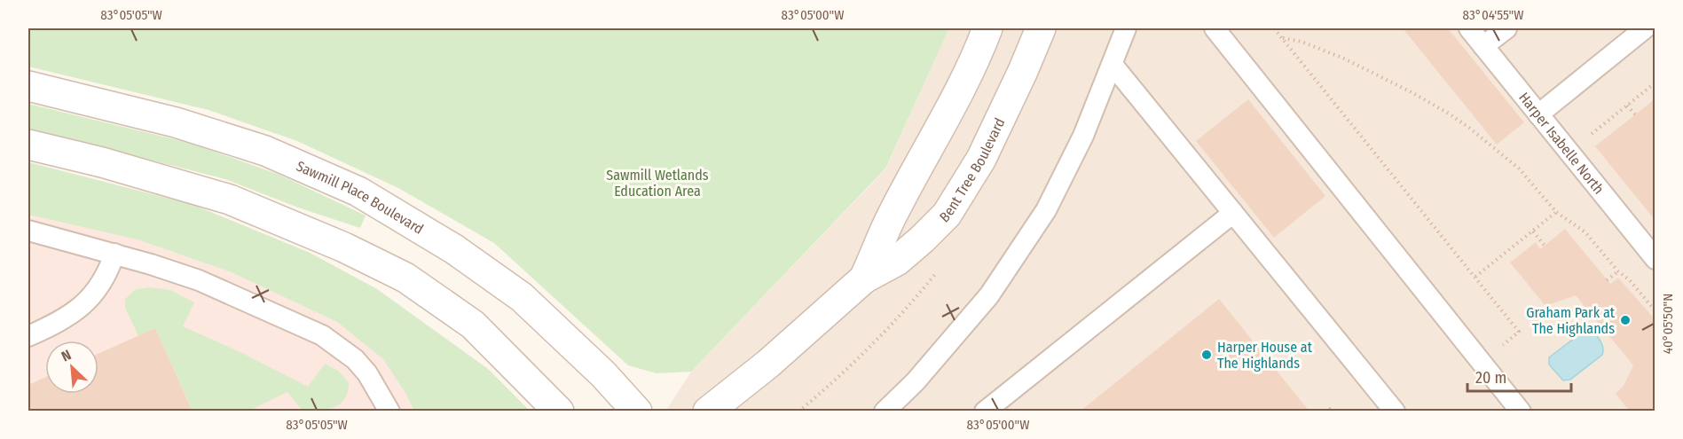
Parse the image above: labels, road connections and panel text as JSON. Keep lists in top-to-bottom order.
{
  "streets": {
    "street": ["Bent Tree Boulevard", "Sawmill Place Boulevard"],
    "lane": ["Harper Isabelle North"]
  },
  "parks": ["Sawmill Wetlands Education Area"],
  "places": ["Graham Park at The Highlands", "Harper House at The Highlands"],
  "scale_bar": "20 m",
  "north": "top left",
  "coordinates": [
    "83°05'05\"W",
    "83°05'00\"W",
    "83°04'55\"W",
    "40°05'50\"N"
  ]
}
